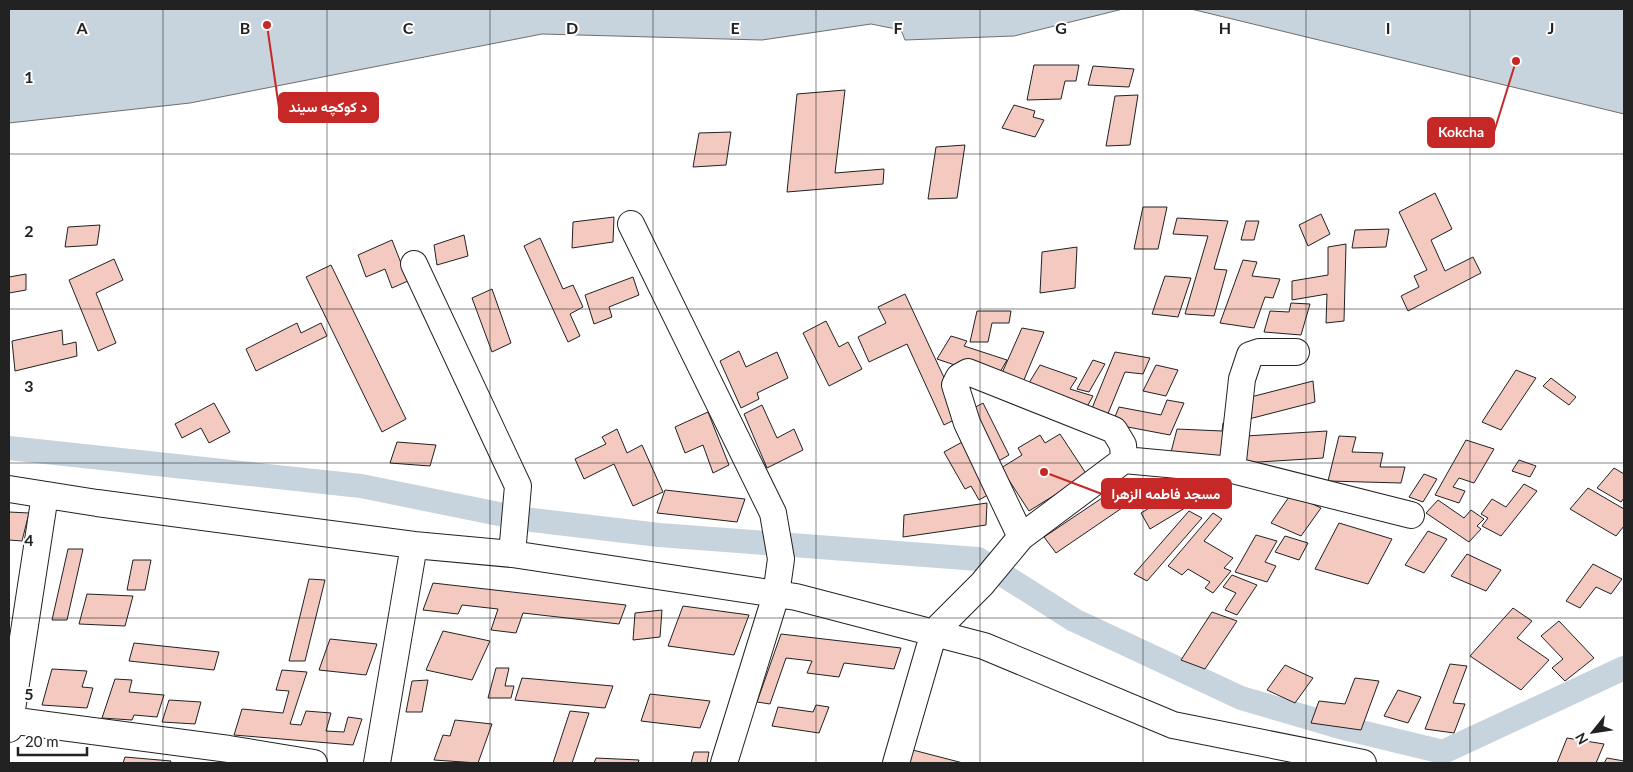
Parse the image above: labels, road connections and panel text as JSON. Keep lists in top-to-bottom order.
{
  "places": ["د کوکچه سیند", "Kokcha", "مسجد فاطمه الزهرا"],
  "scale_bar": "20 m",
  "north": "bottom left",
  "grid": {
    "columns": [
      "A",
      "B",
      "C",
      "D",
      "E",
      "F",
      "G",
      "H",
      "I",
      "J"
    ],
    "rows": [
      "1",
      "2",
      "3",
      "4",
      "5"
    ]
  }
}
